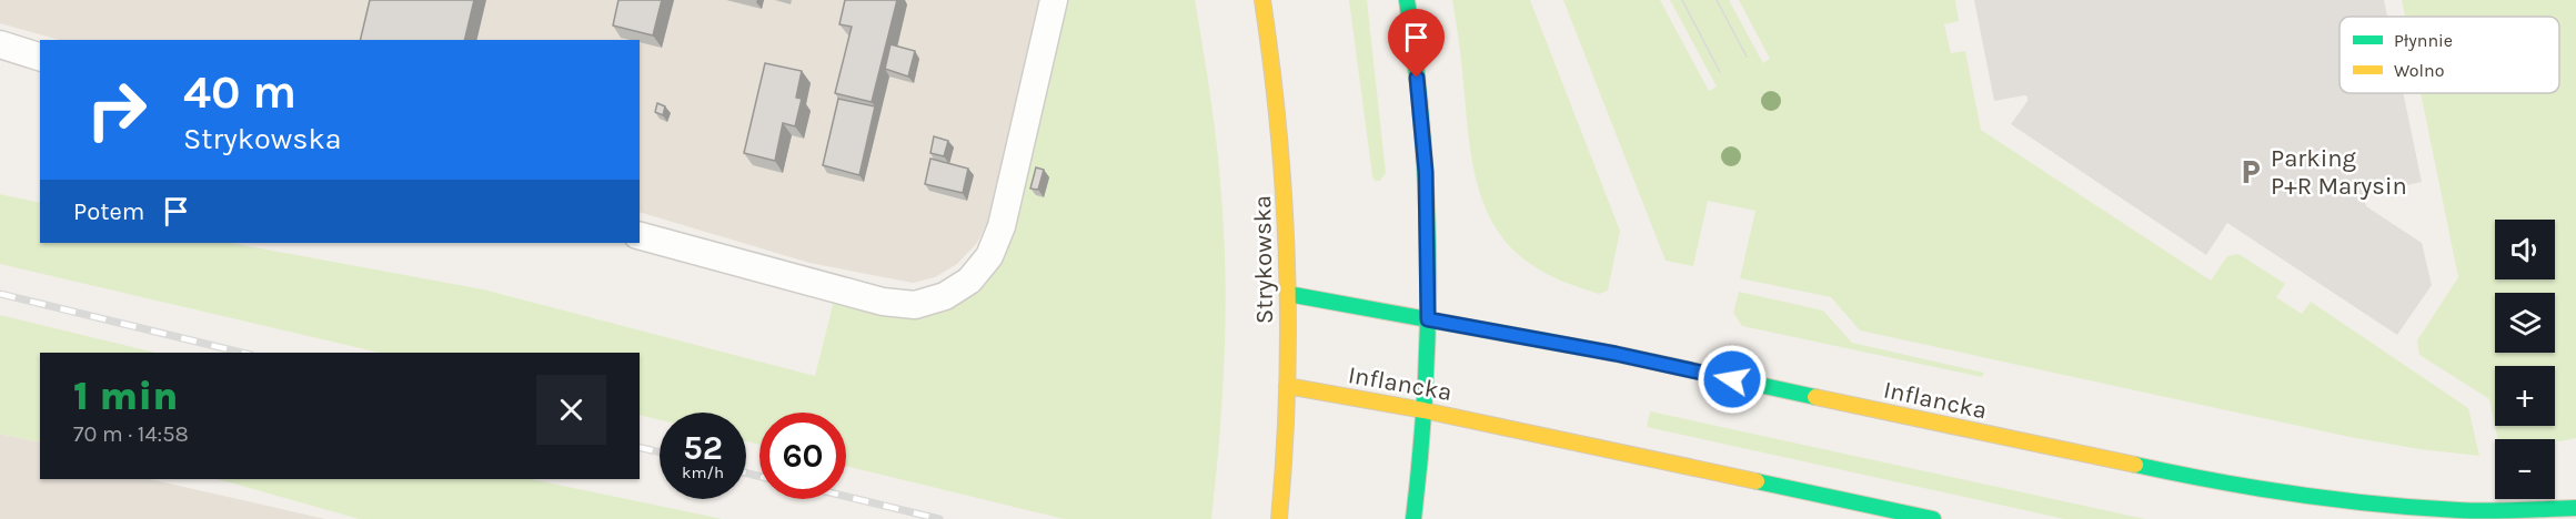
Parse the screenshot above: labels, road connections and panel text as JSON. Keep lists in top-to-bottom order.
{
  "streets": {
    "main road": ["Strykowska", "Inflancka"]
  },
  "crossings": [
    ["Strykowska", "Inflancka"]
  ],
  "places": {
    "parking": ["Parking P+R Marysin"]
  },
  "legend": ["Płynnie", "Wolno"],
  "page": {
    "turn": ["40 m", "Strykowska"],
    "then": "Potem",
    "map_buttons": ["+", "−"],
    "heading": ["1 min", "70 m · 14:58"],
    "speed": "52 km/h",
    "limit": "60"
  }
}
